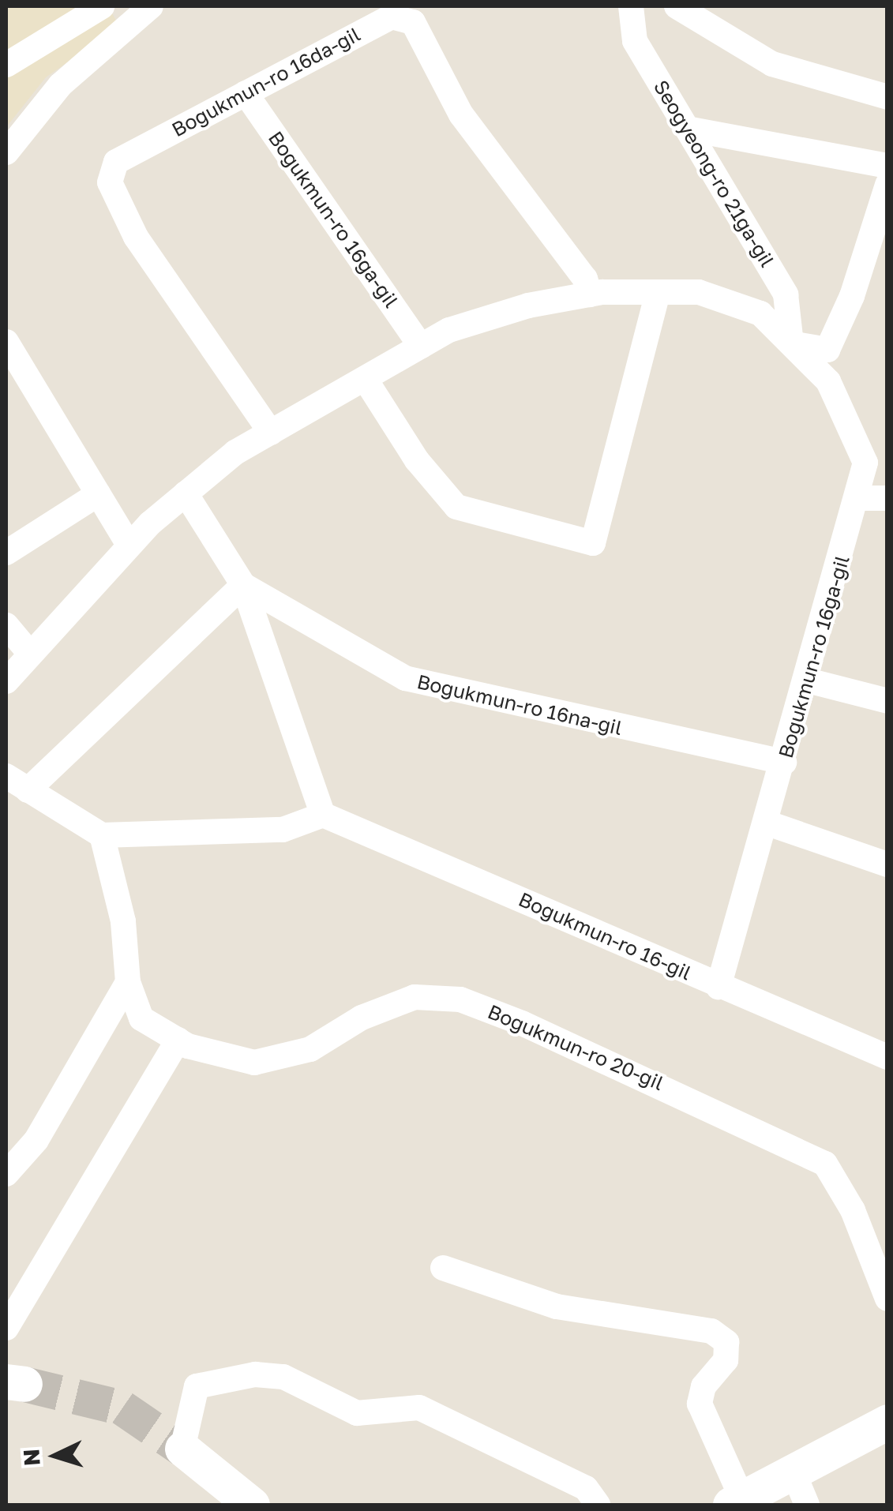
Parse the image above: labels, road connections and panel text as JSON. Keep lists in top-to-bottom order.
{
  "streets": {
    "street": [
      "Bogukmun-ro 16da-gil",
      "Seogyeong-ro 21ga-gil",
      "Bogukmun-ro 16ga-gil",
      "Bogukmun-ro 16na-gil",
      "Bogukmun-ro 16-gil",
      "Bogukmun-ro 20-gil"
    ]
  },
  "crossings": [
    ["Bogukmun-ro 16da-gil", "Bogukmun-ro 16ga-gil"],
    ["Seogyeong-ro 21ga-gil", "Bogukmun-ro 16ga-gil"],
    ["Bogukmun-ro 16ga-gil", "Bogukmun-ro 16na-gil"],
    ["Bogukmun-ro 16ga-gil", "Bogukmun-ro 16-gil"]
  ],
  "north": "left"
}
